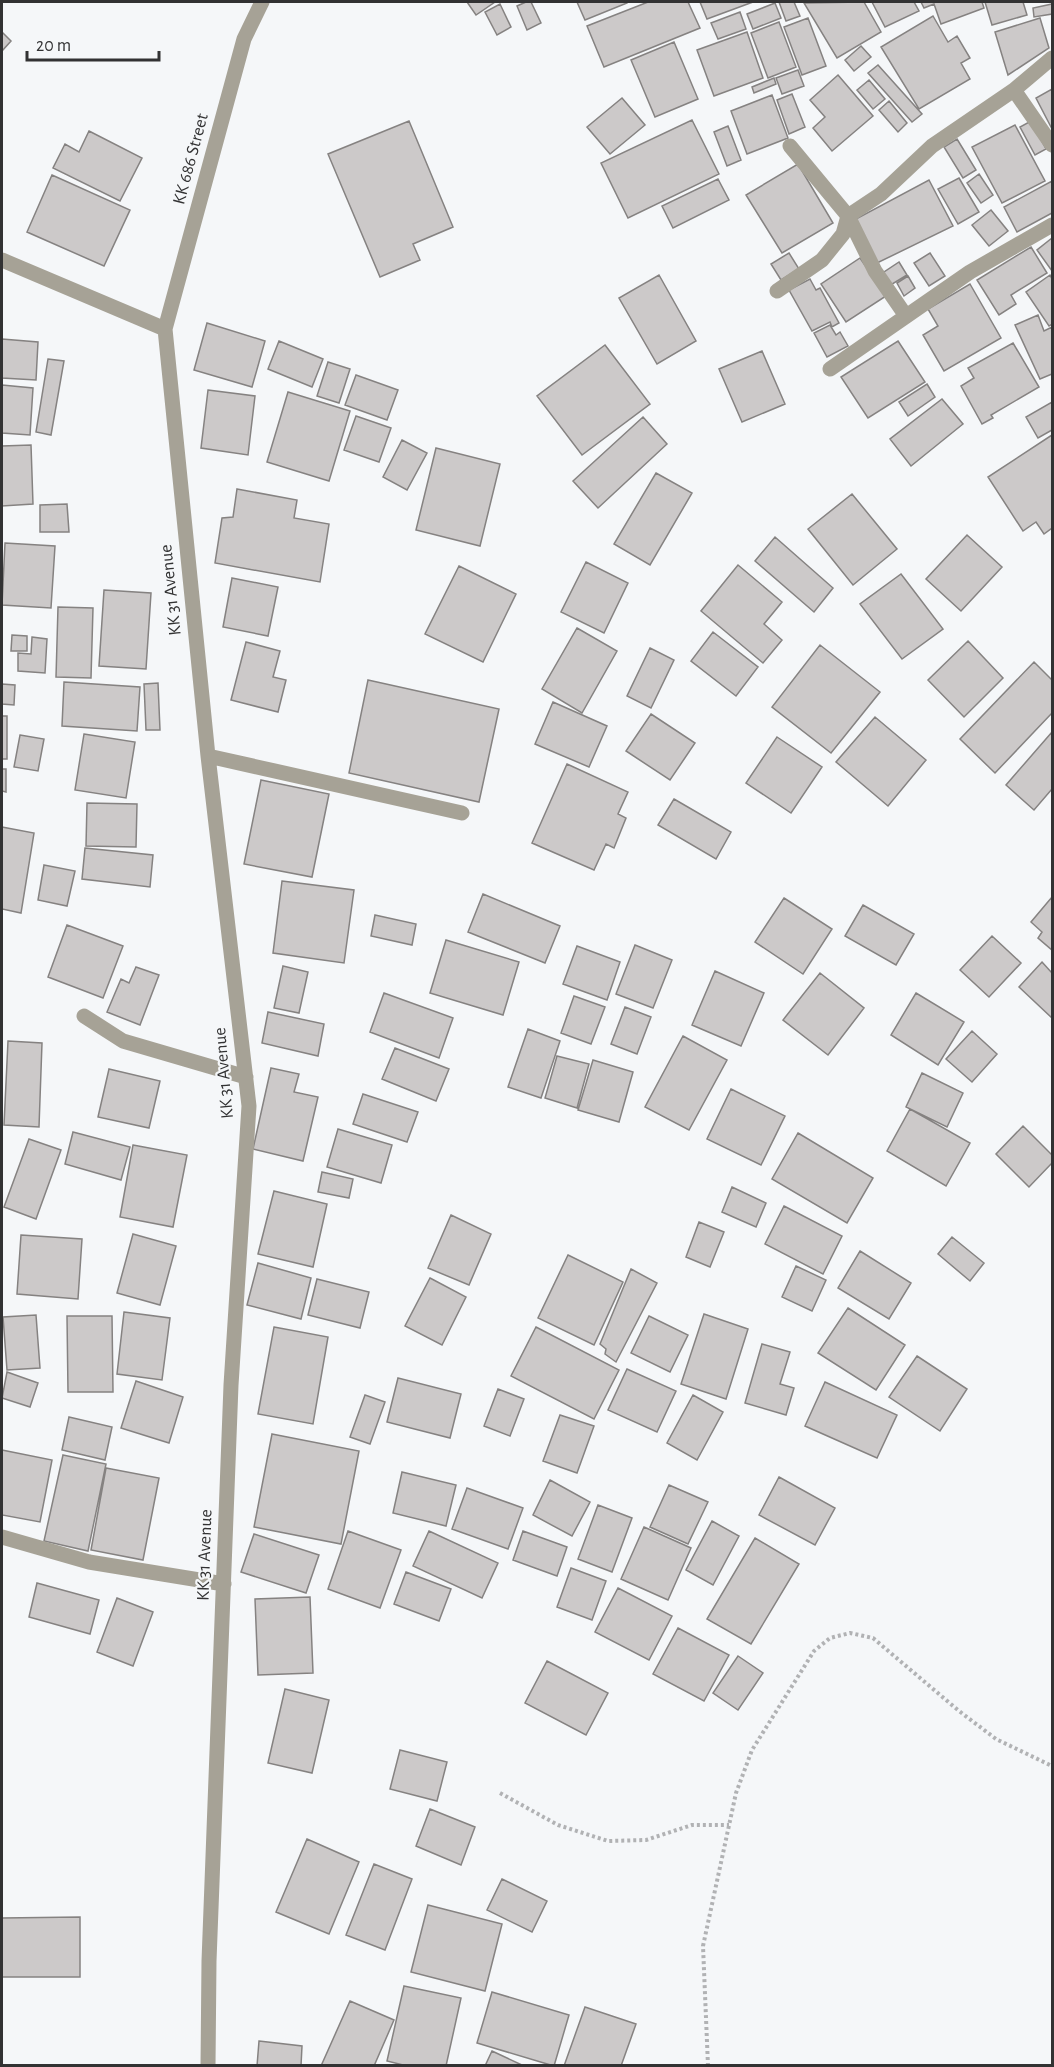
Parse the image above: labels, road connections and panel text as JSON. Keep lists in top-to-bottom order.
{
  "streets": {
    "street": ["KK 686 Street", "KK 31 Avenue"]
  },
  "crossings": [
    ["KK 686 Street", "KK 31 Avenue"]
  ],
  "scale_bar": "20 m"
}
